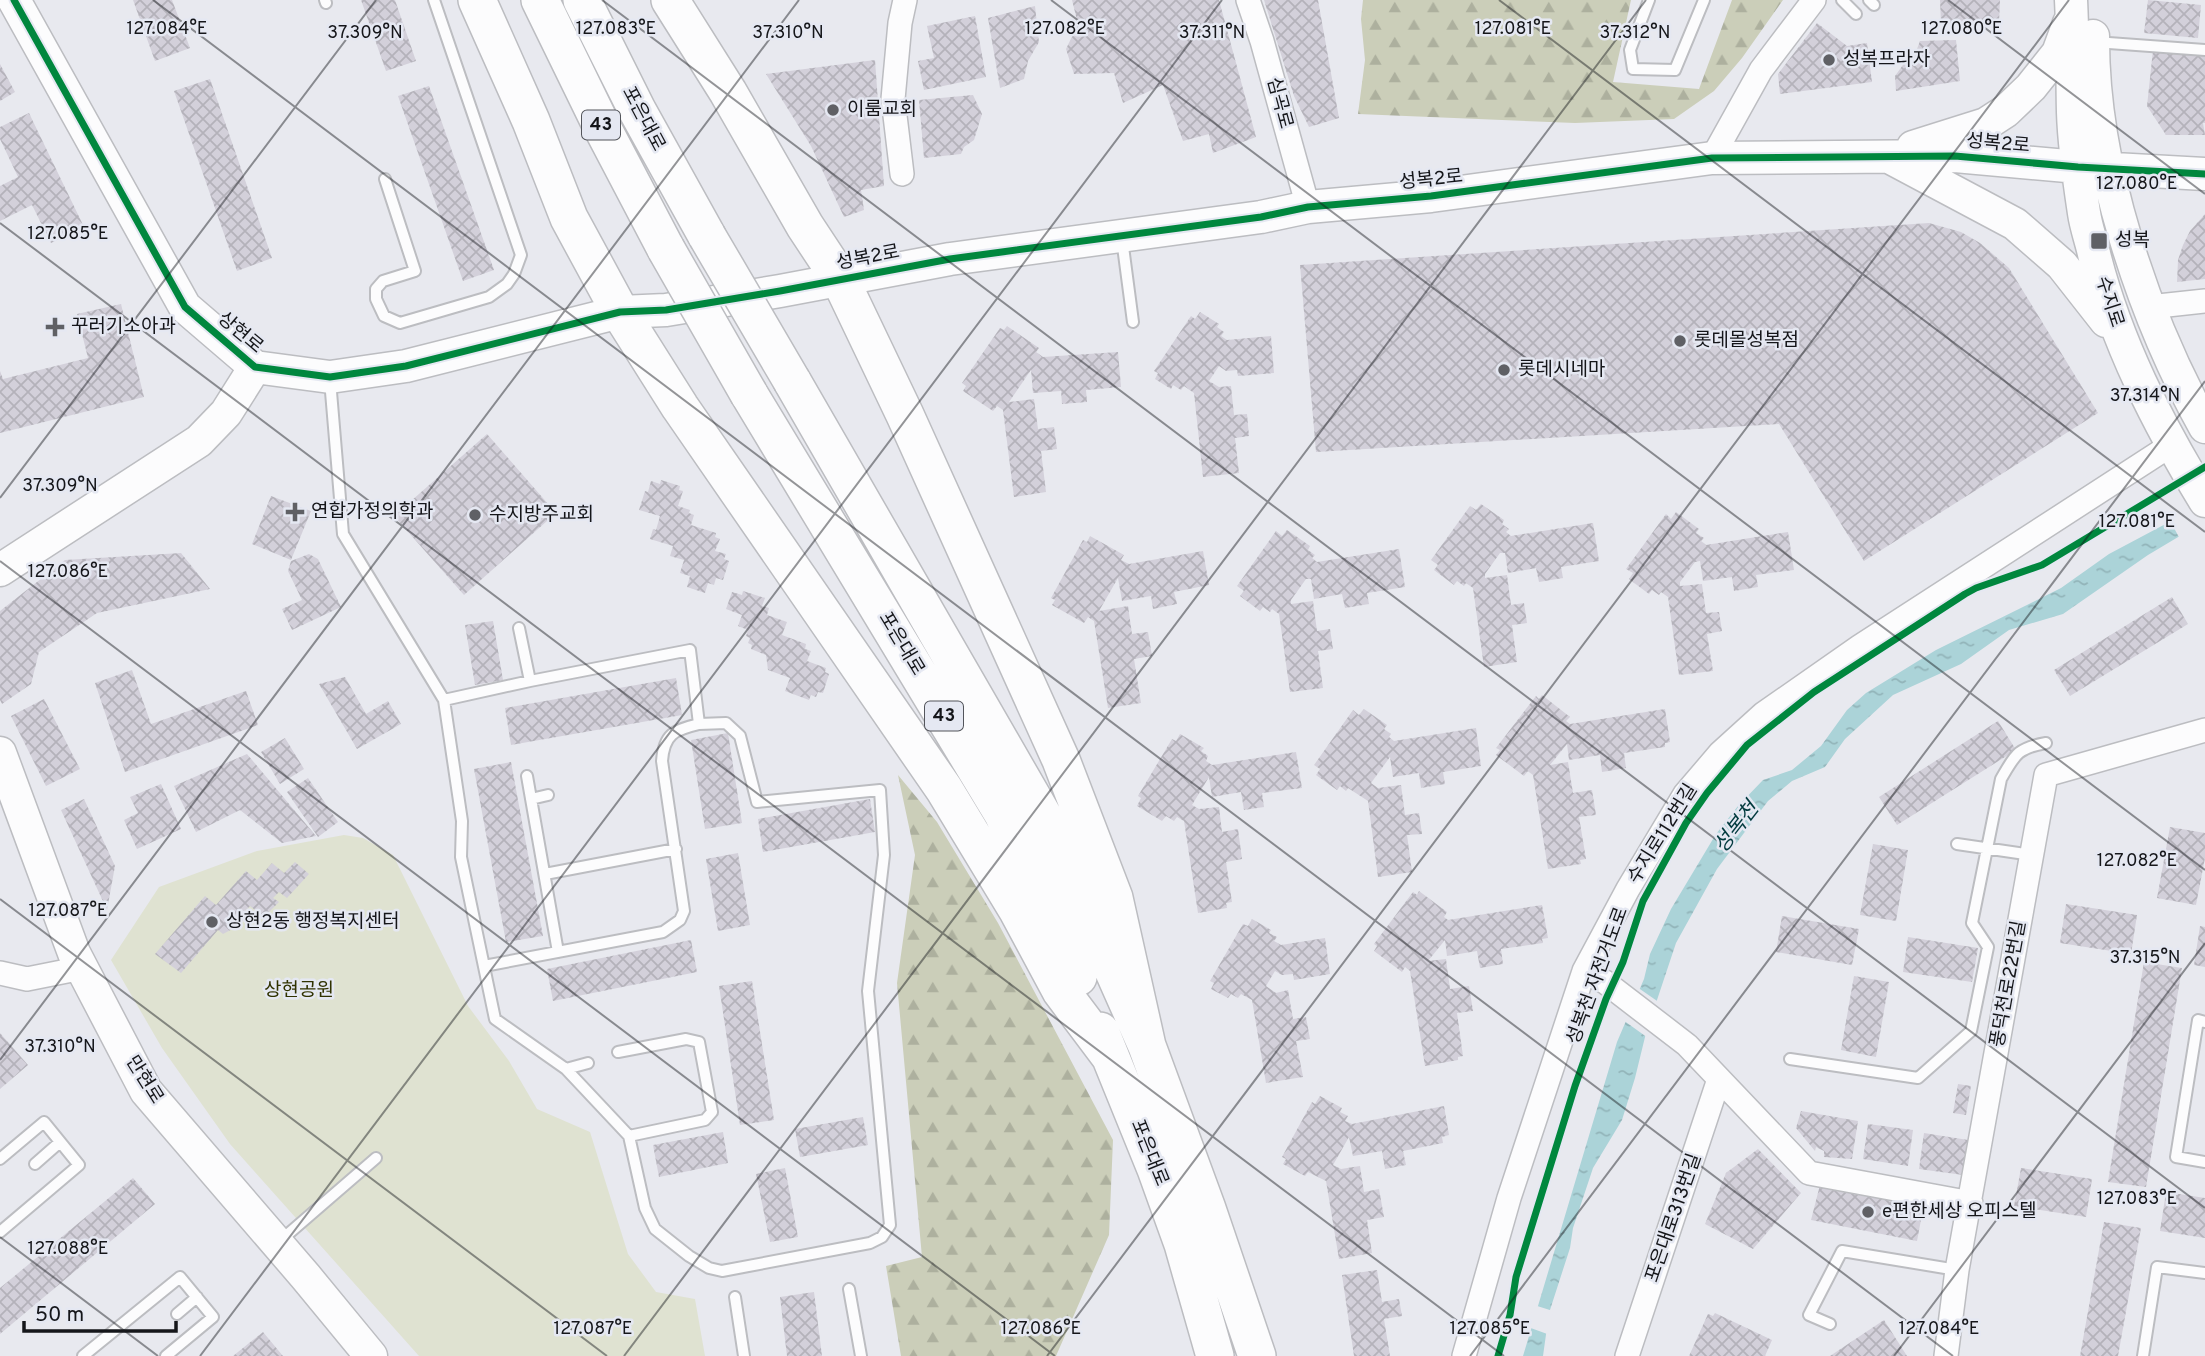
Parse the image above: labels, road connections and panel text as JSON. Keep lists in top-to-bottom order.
{
  "streets": {
    "main road": ["포은대로", "43"],
    "street": [
      "심곡로",
      "성복2로",
      "수지로",
      "상현로",
      "수지로112번길",
      "풍덕천로22번길",
      "만현로",
      "포은대로313번길"
    ],
    "cycle path": ["성복천 자전거도로"]
  },
  "crossings": [
    ["심곡로", "성복2로"],
    ["성복2로", "수지로"],
    ["성복2로", "상현로"],
    ["수지로", "수지로112번길"]
  ],
  "water": ["성복천"],
  "parks": ["상현공원"],
  "places": {
    "other": [
      "성복프라자",
      "이룸교회",
      "롯데몰성복점",
      "롯데시네마",
      "수지방주교회",
      "상현2동 행정복지센터",
      "e편한세상 오피스텔"
    ],
    "transit": ["성복"],
    "health": ["꾸러기소아과", "연합가정의학과"]
  },
  "scale_bar": "50 m",
  "coordinates": [
    "127.084°E",
    "127.082°E",
    "127.081°E",
    "127.080°E",
    "127.083°E",
    "37.309°N",
    "37.310°N",
    "37.311°N",
    "37.312°N",
    "127.085°E",
    "37.314°N",
    "127.086°E",
    "127.087°E",
    "37.315°N",
    "127.088°E"
  ]
}
